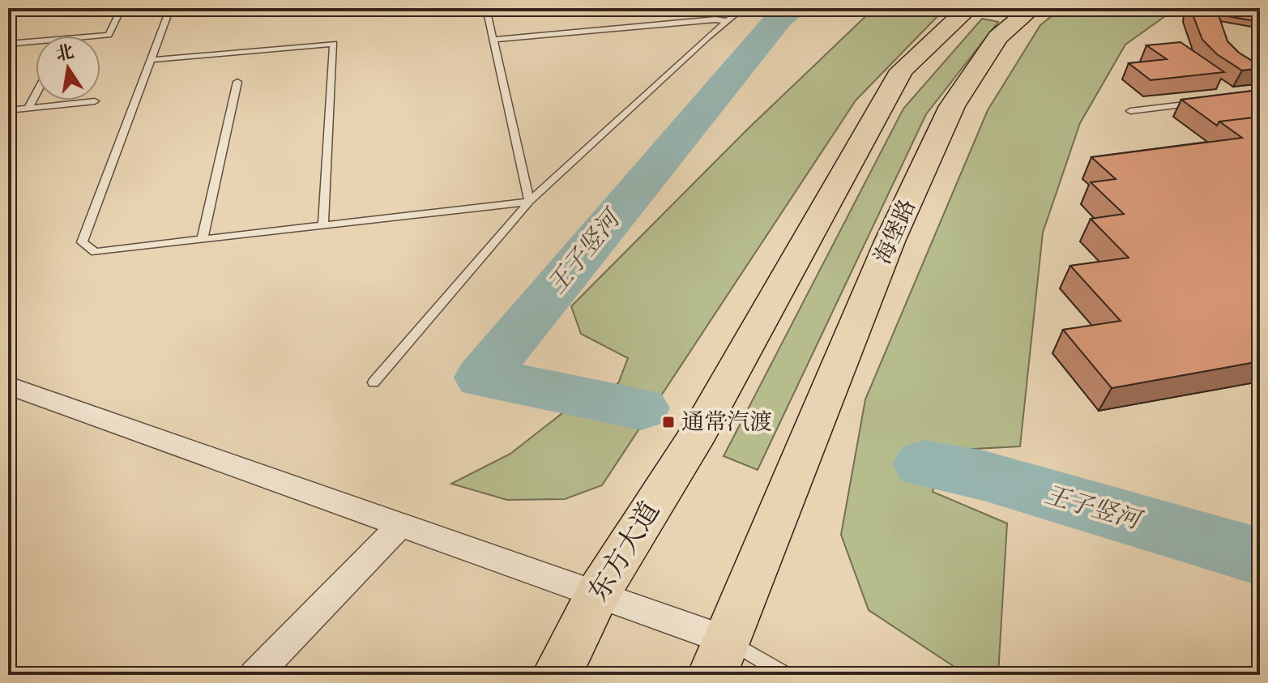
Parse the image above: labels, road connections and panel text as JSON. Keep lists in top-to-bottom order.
{
  "streets": {
    "main road": ["海堡路", "东方大道"]
  },
  "water": ["王子竖河"],
  "places": {
    "transit": ["通常汽渡"]
  },
  "north": "top"
}
